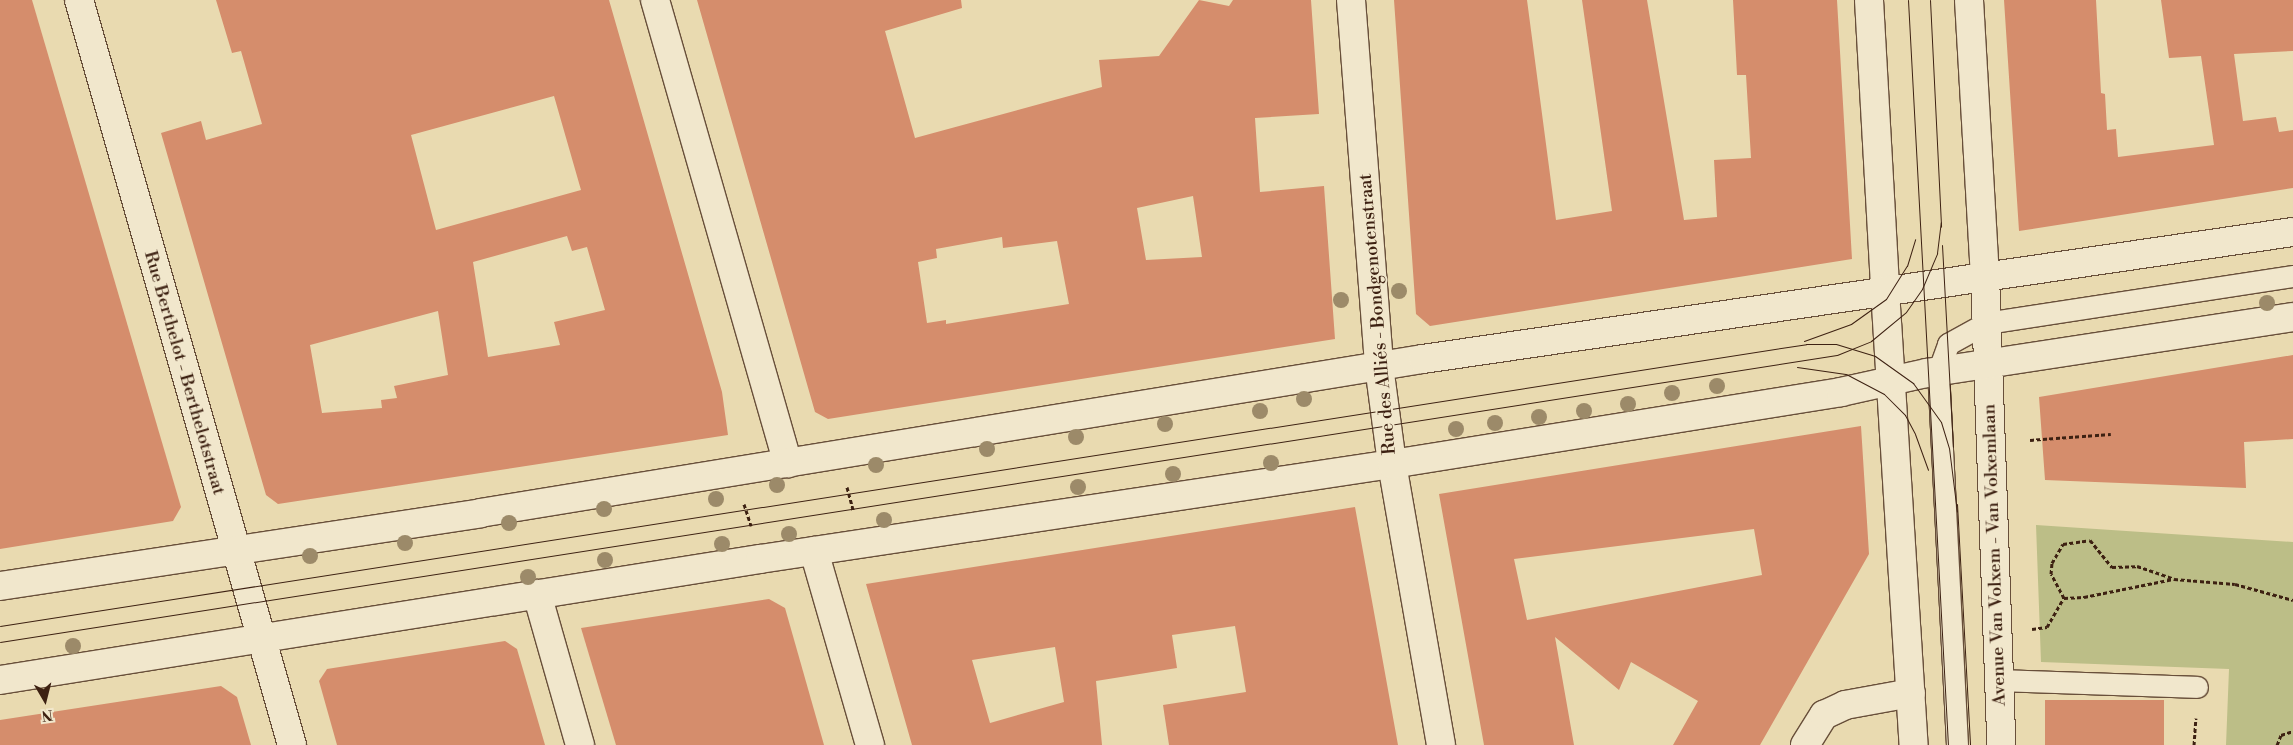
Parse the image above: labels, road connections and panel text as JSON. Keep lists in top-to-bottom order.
{
  "streets": {
    "main road": ["Rue des Alliés - Bondgenotenstraat", "Rue Berthelot - Berthelotstraat", "Avenue Van Volxem - Van Volxemlaan"]
  },
  "north": "bottom"
}
